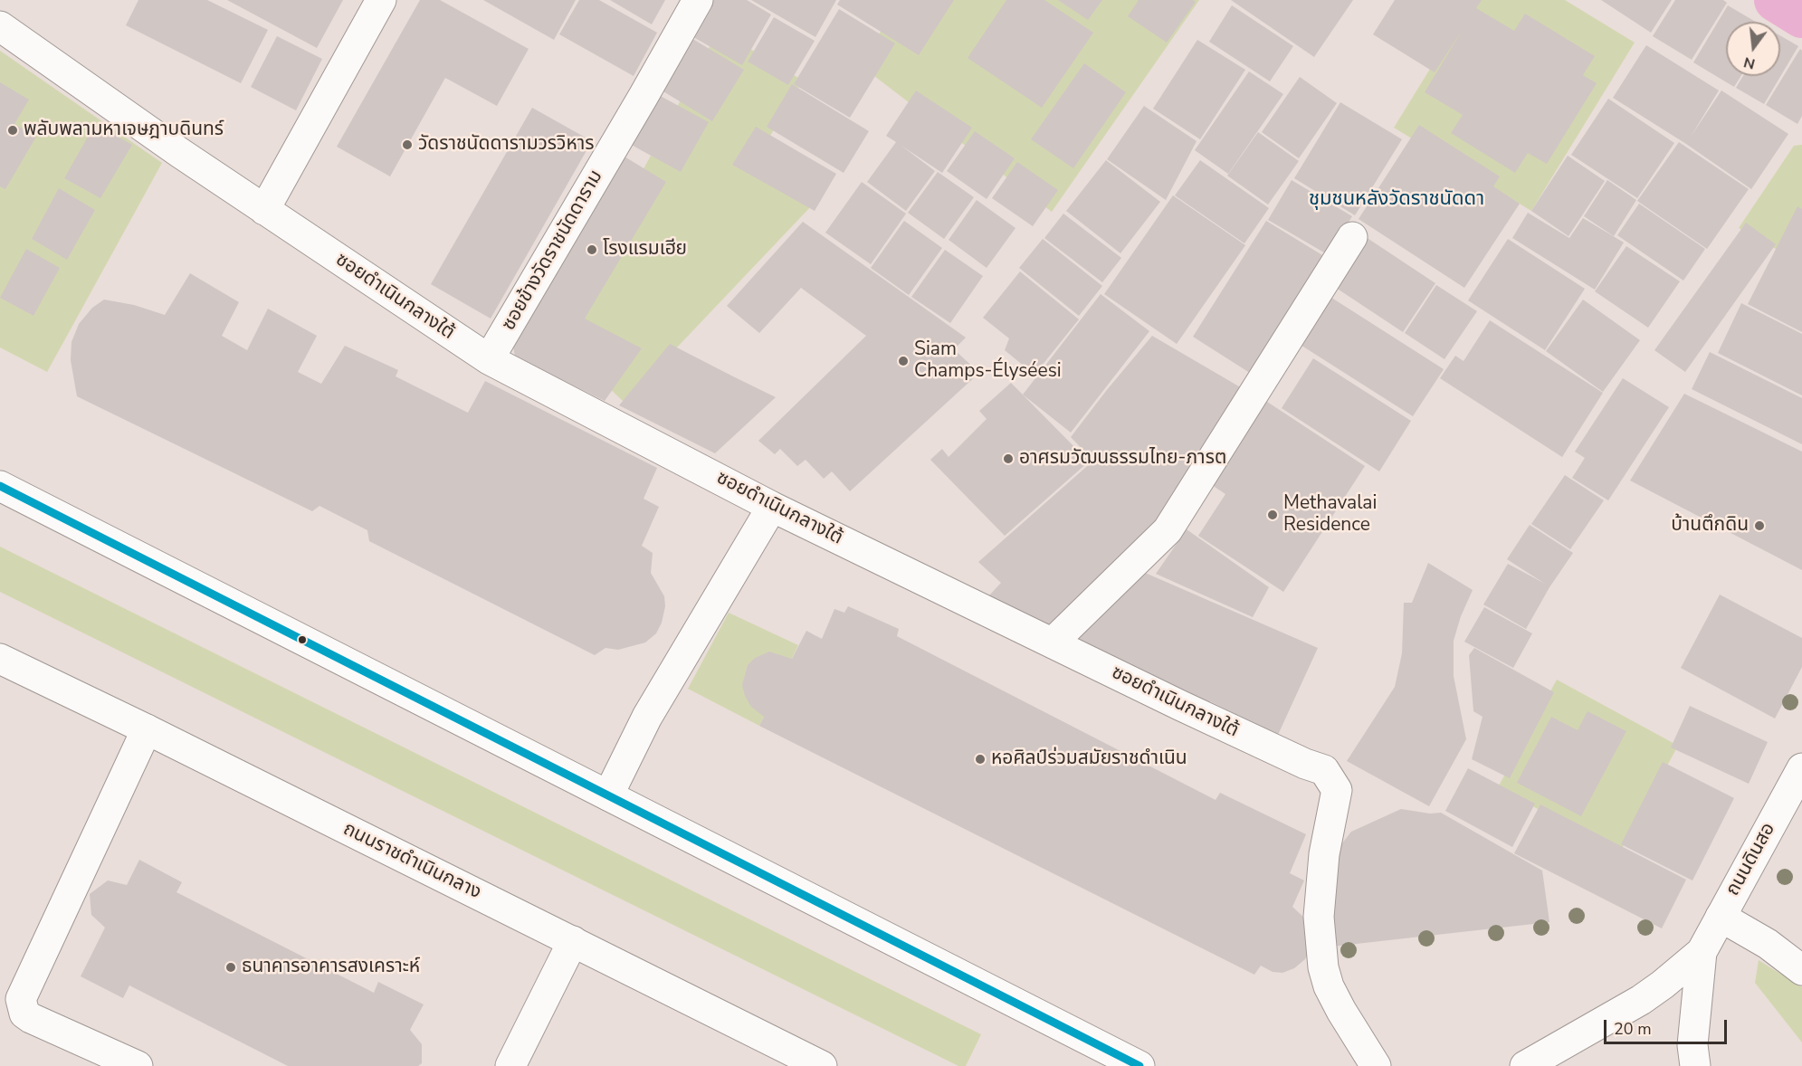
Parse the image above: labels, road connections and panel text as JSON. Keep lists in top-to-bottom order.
{
  "streets": {
    "street": [
      "ซอยข้างวัดราชนัดดาราม",
      "ซอยดำเนินกลางใต้",
      "ถนนดินสอ",
      "ถนนราชดำเนินกลาง"
    ]
  },
  "crossings": [
    ["ซอยข้างวัดราชนัดดาราม", "ซอยดำเนินกลางใต้"]
  ],
  "districts": ["ชุมชนหลังวัดราชนัดดา"],
  "places": [
    "พลับพลามหาเจษฎาบดินทร์",
    "วัดราชนัดดารามวรวิหาร",
    "โรงแรมเฮีย",
    "Siam Champs-Élyséesi",
    "อาศรมวัฒนธรรมไทย-ภารต",
    "Methavalai Residence",
    "บ้านตึกดิน",
    "หอศิลป์ร่วมสมัยราชดำเนิน",
    "ธนาคารอาคารสงเคราะห์"
  ],
  "scale_bar": "20 m",
  "north": "bottom"
}
